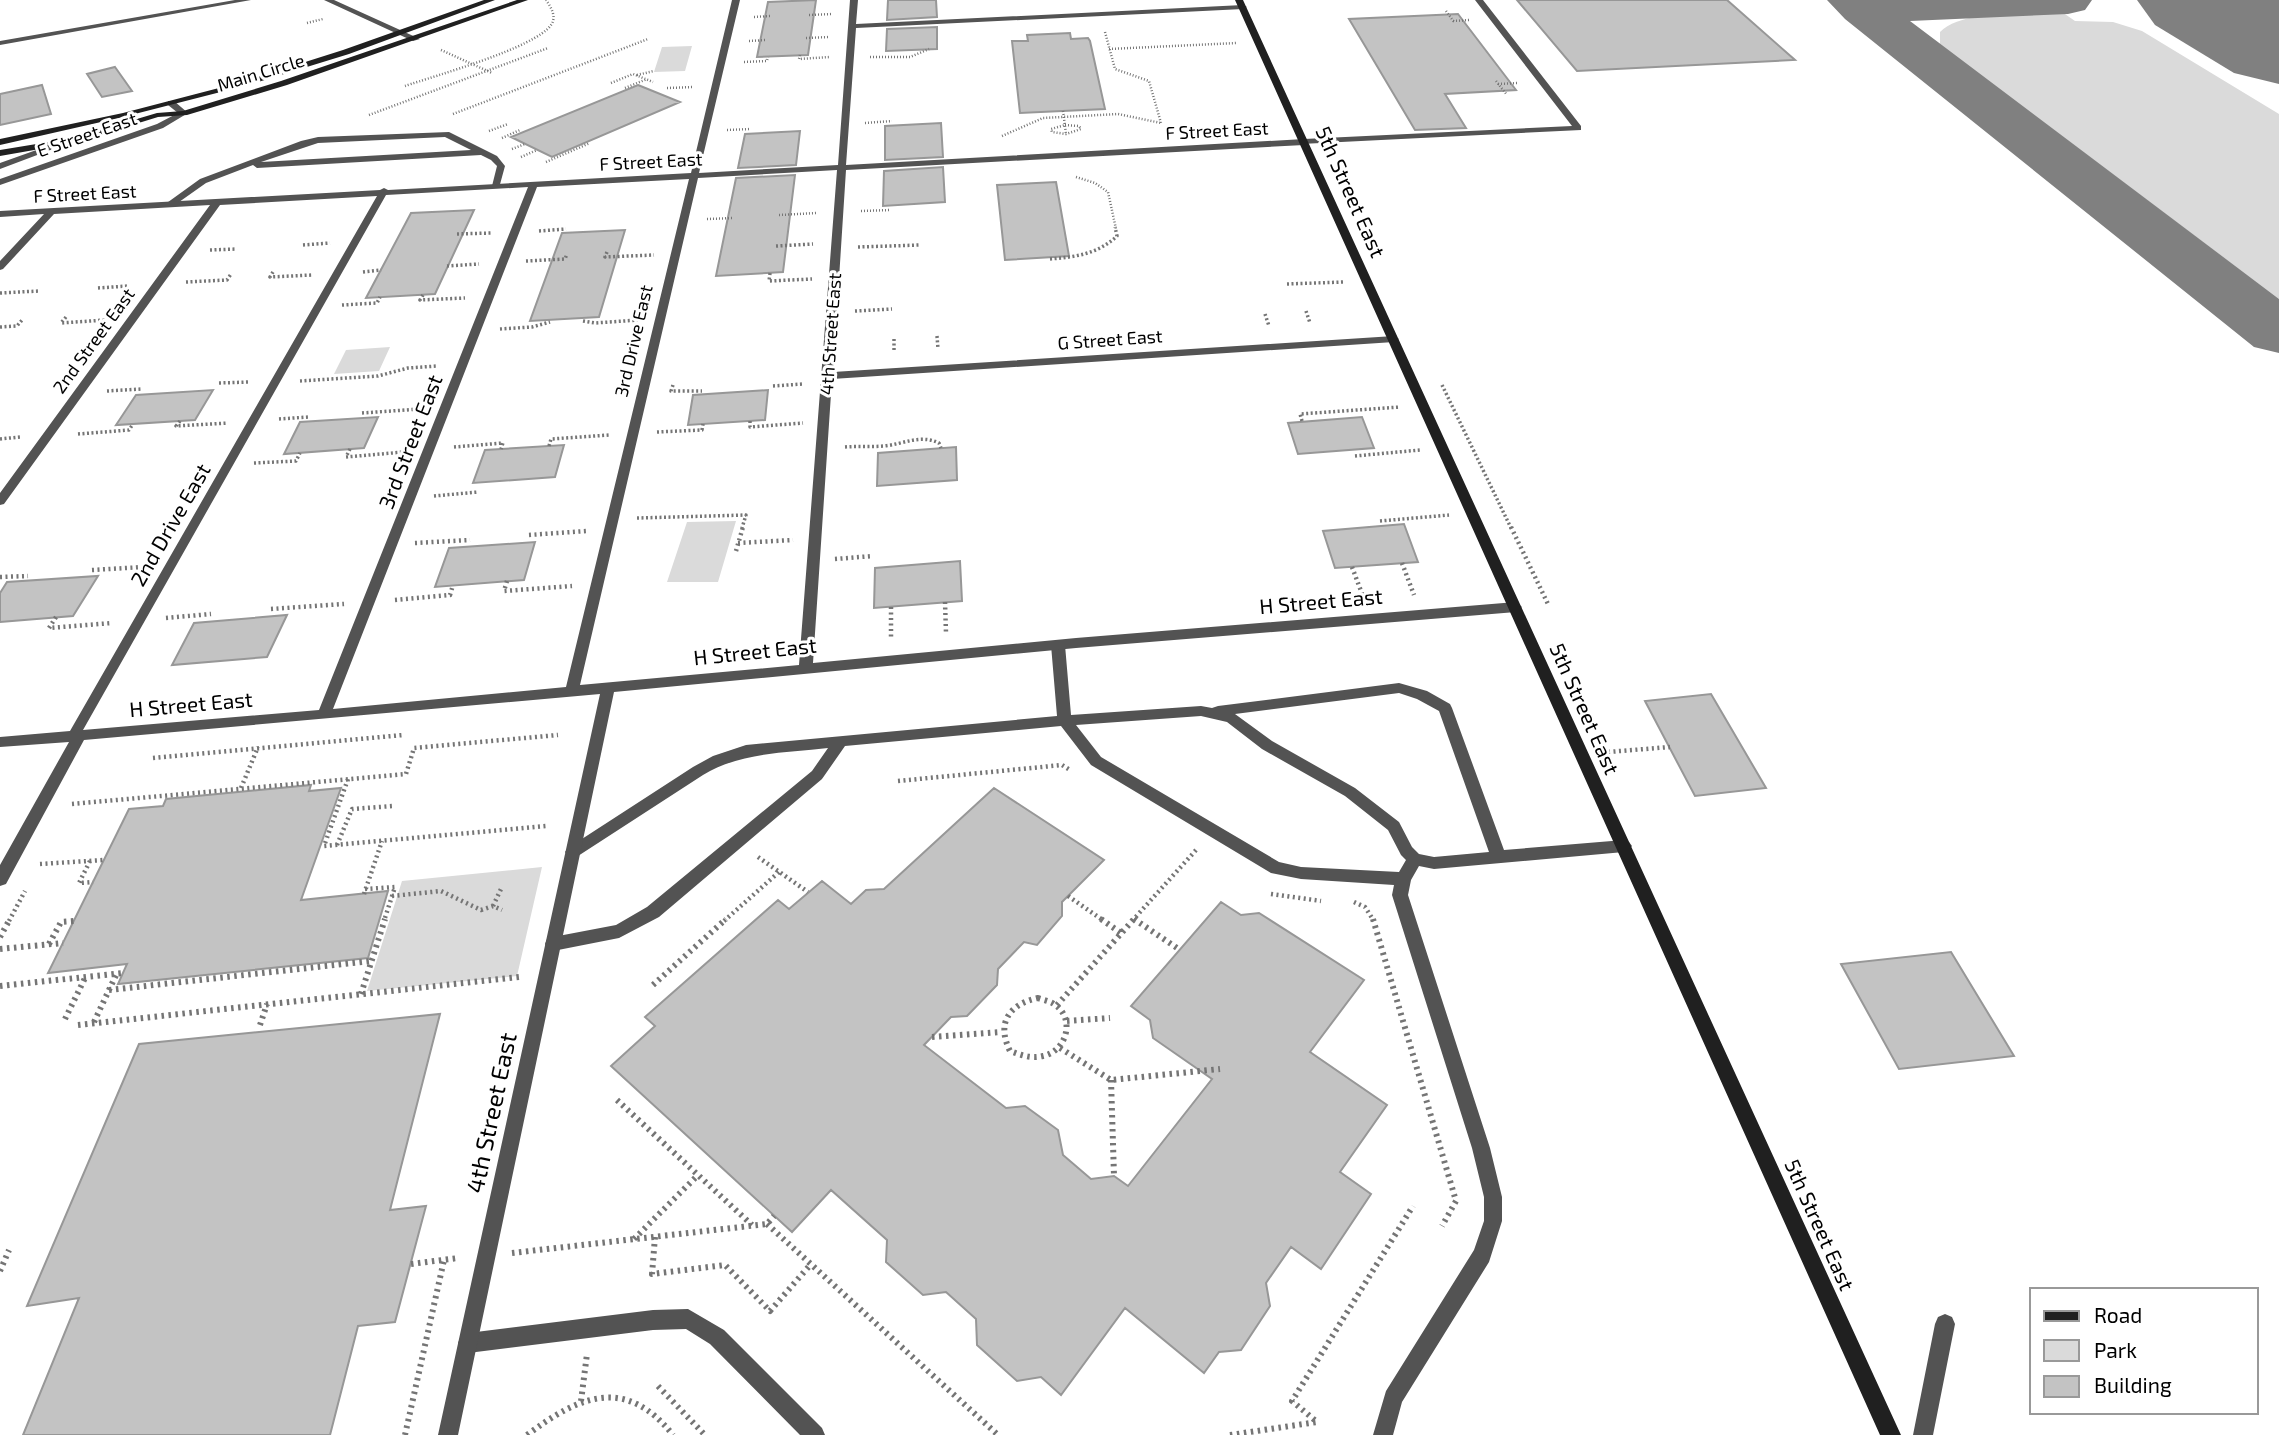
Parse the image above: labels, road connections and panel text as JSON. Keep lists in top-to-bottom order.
{
  "streets": {
    "street": [
      "Main Circle",
      "F Street East",
      "E Street East",
      "5th Street East",
      "4th Street East",
      "G Street East",
      "2nd Street East",
      "3rd Drive East",
      "3rd Street East",
      "2nd Drive East",
      "H Street East"
    ]
  },
  "crossings": [
    ["Main Circle", "E Street East"],
    ["F Street East", "5th Street East"],
    ["F Street East", "4th Street East"],
    ["F Street East", "2nd Street East"],
    ["F Street East", "3rd Drive East"],
    ["F Street East", "3rd Street East"],
    ["F Street East", "2nd Drive East"],
    ["5th Street East", "G Street East"],
    ["5th Street East", "H Street East"],
    ["4th Street East", "G Street East"],
    ["4th Street East", "H Street East"],
    ["3rd Drive East", "H Street East"],
    ["3rd Street East", "H Street East"],
    ["2nd Drive East", "H Street East"]
  ],
  "legend": ["Road", "Park", "Building"]
}
